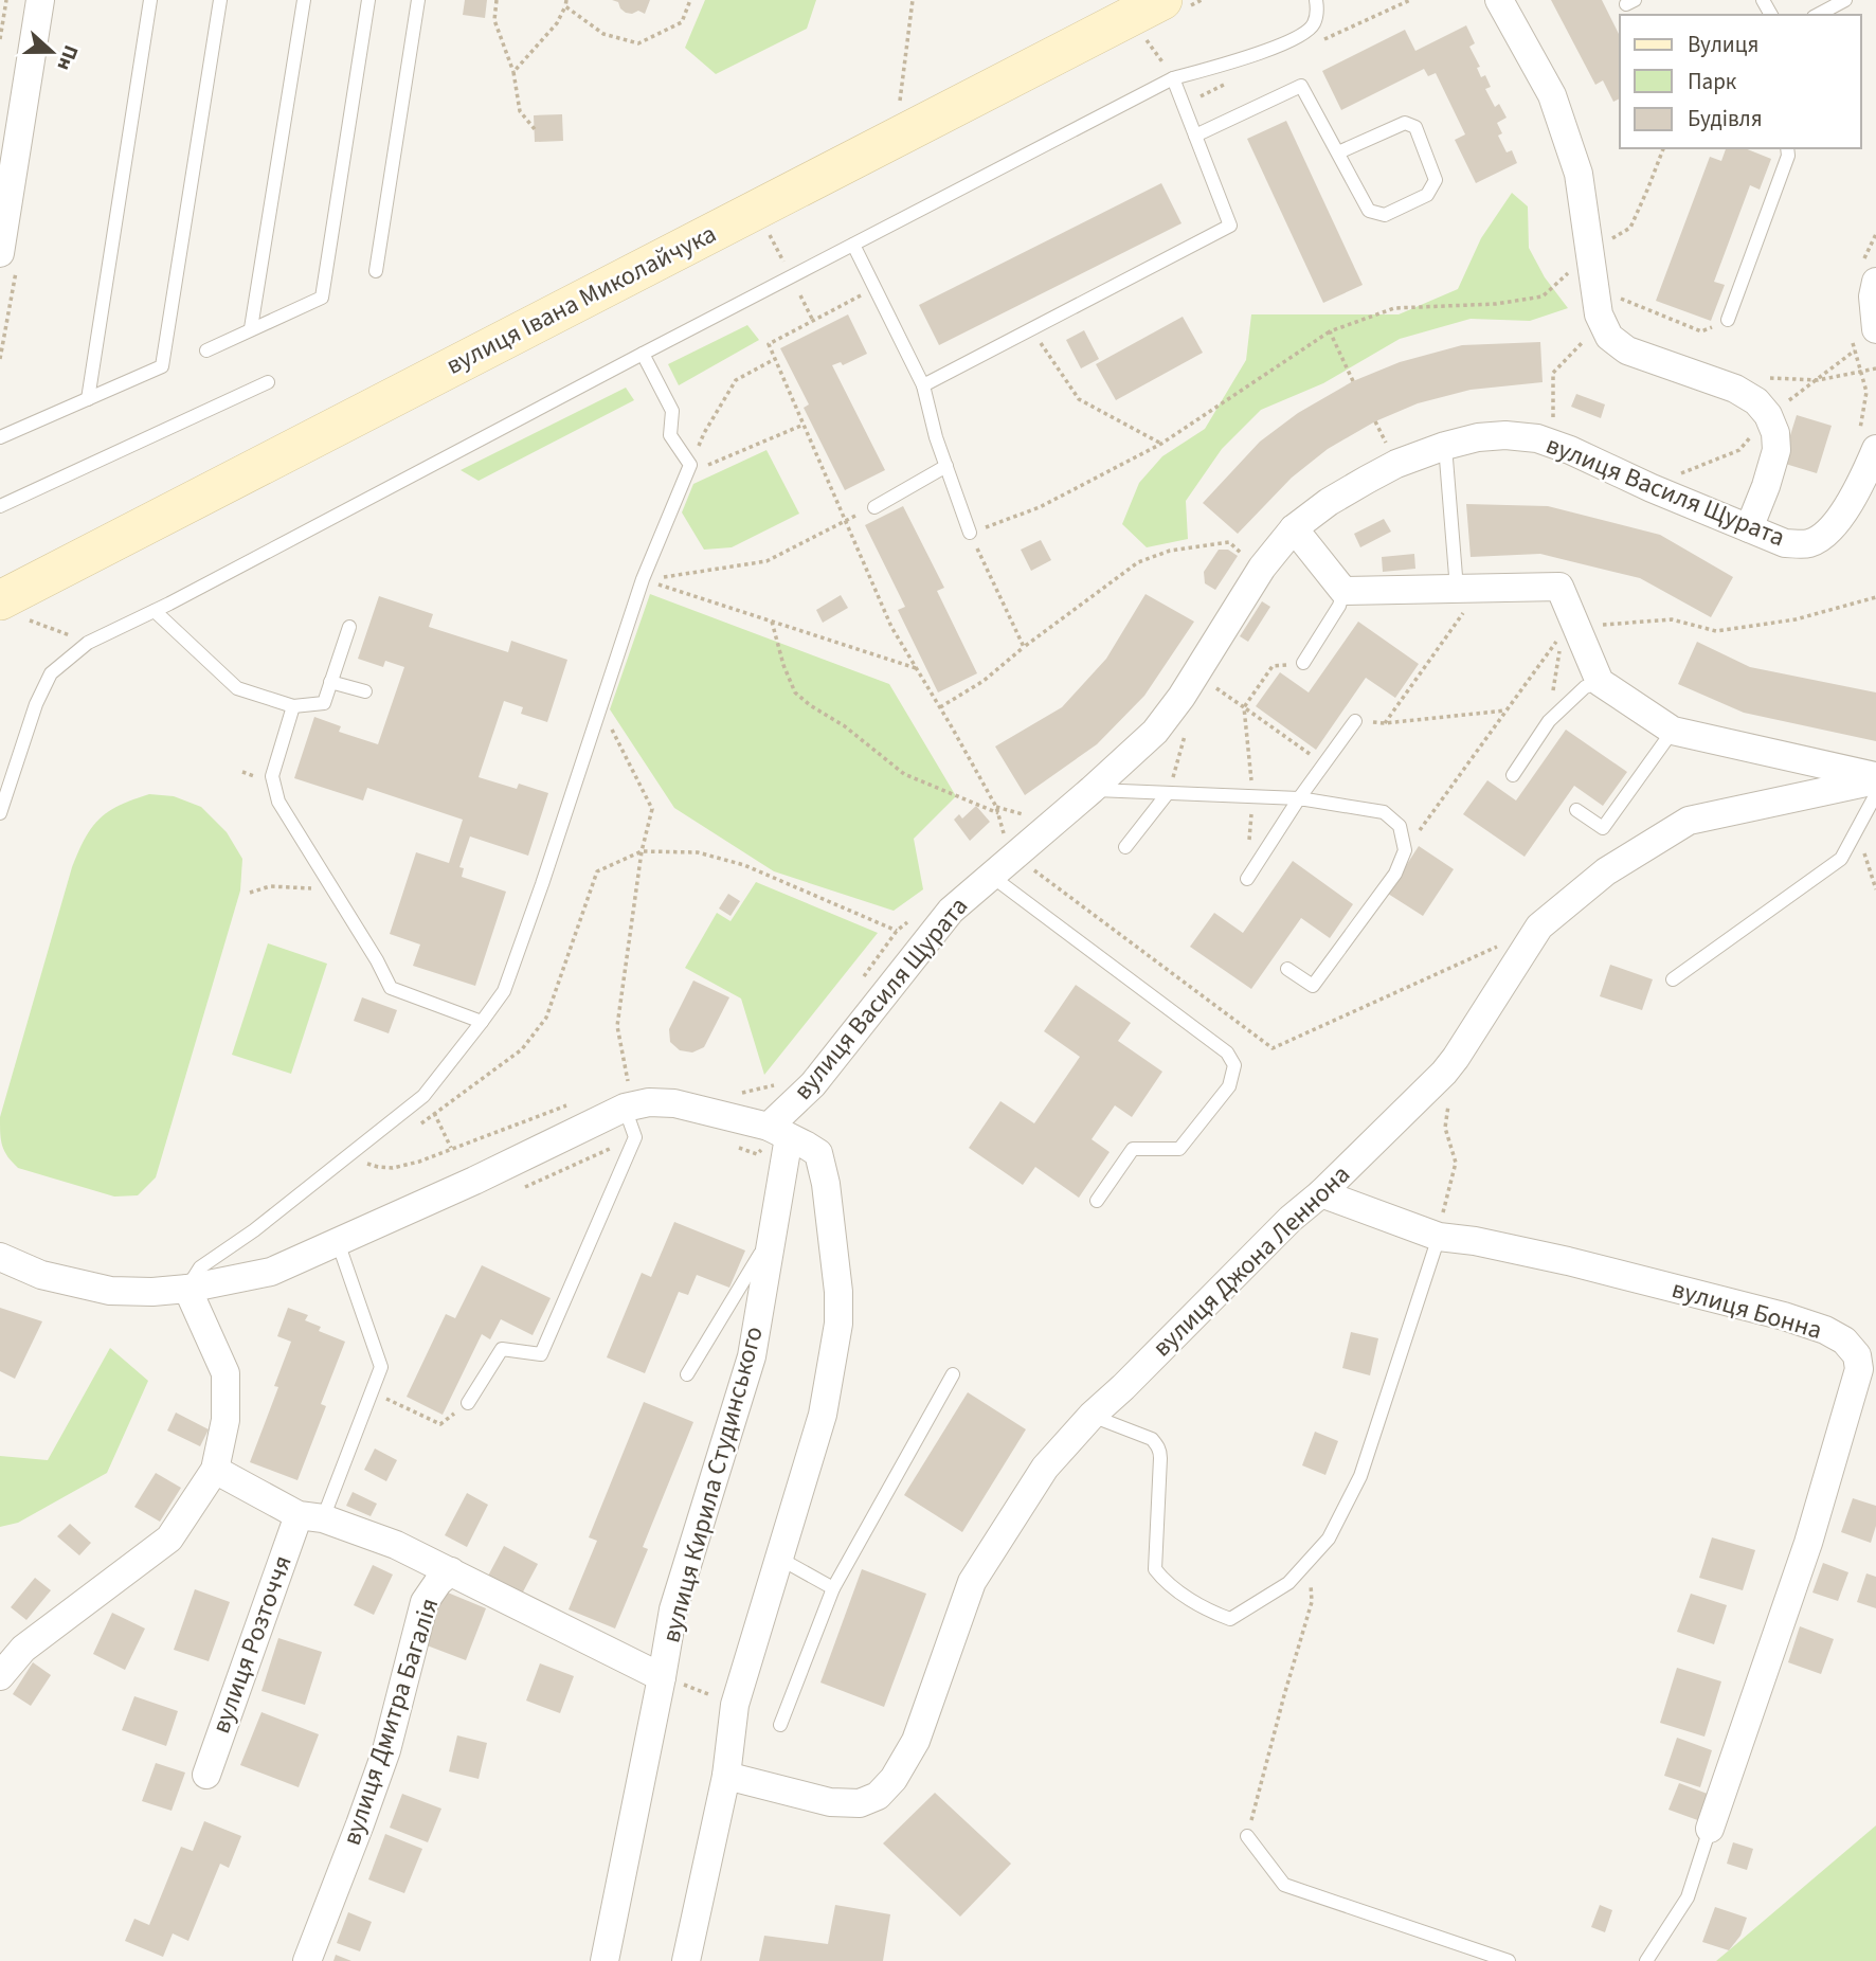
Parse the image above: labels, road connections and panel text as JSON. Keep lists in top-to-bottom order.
{
  "streets": {
    "street": [
      "вулиця Івана Миколайчука",
      "вулиця Василя Щурата",
      "вулиця Джона Леннона",
      "вулиця Бонна",
      "вулиця Кирила Студинського",
      "вулиця Розточчя",
      "вулиця Дмитра Багалія"
    ]
  },
  "crossings": [
    ["вулиця Василя Щурата", "вулиця Кирила Студинського"],
    ["вулиця Джона Леннона", "вулиця Бонна"],
    ["вулиця Кирила Студинського", "вулиця Дмитра Багалія"],
    ["вулиця Розточчя", "вулиця Дмитра Багалія"]
  ],
  "legend": ["Вулиця", "Парк", "Будівля"],
  "north": "right"
}
